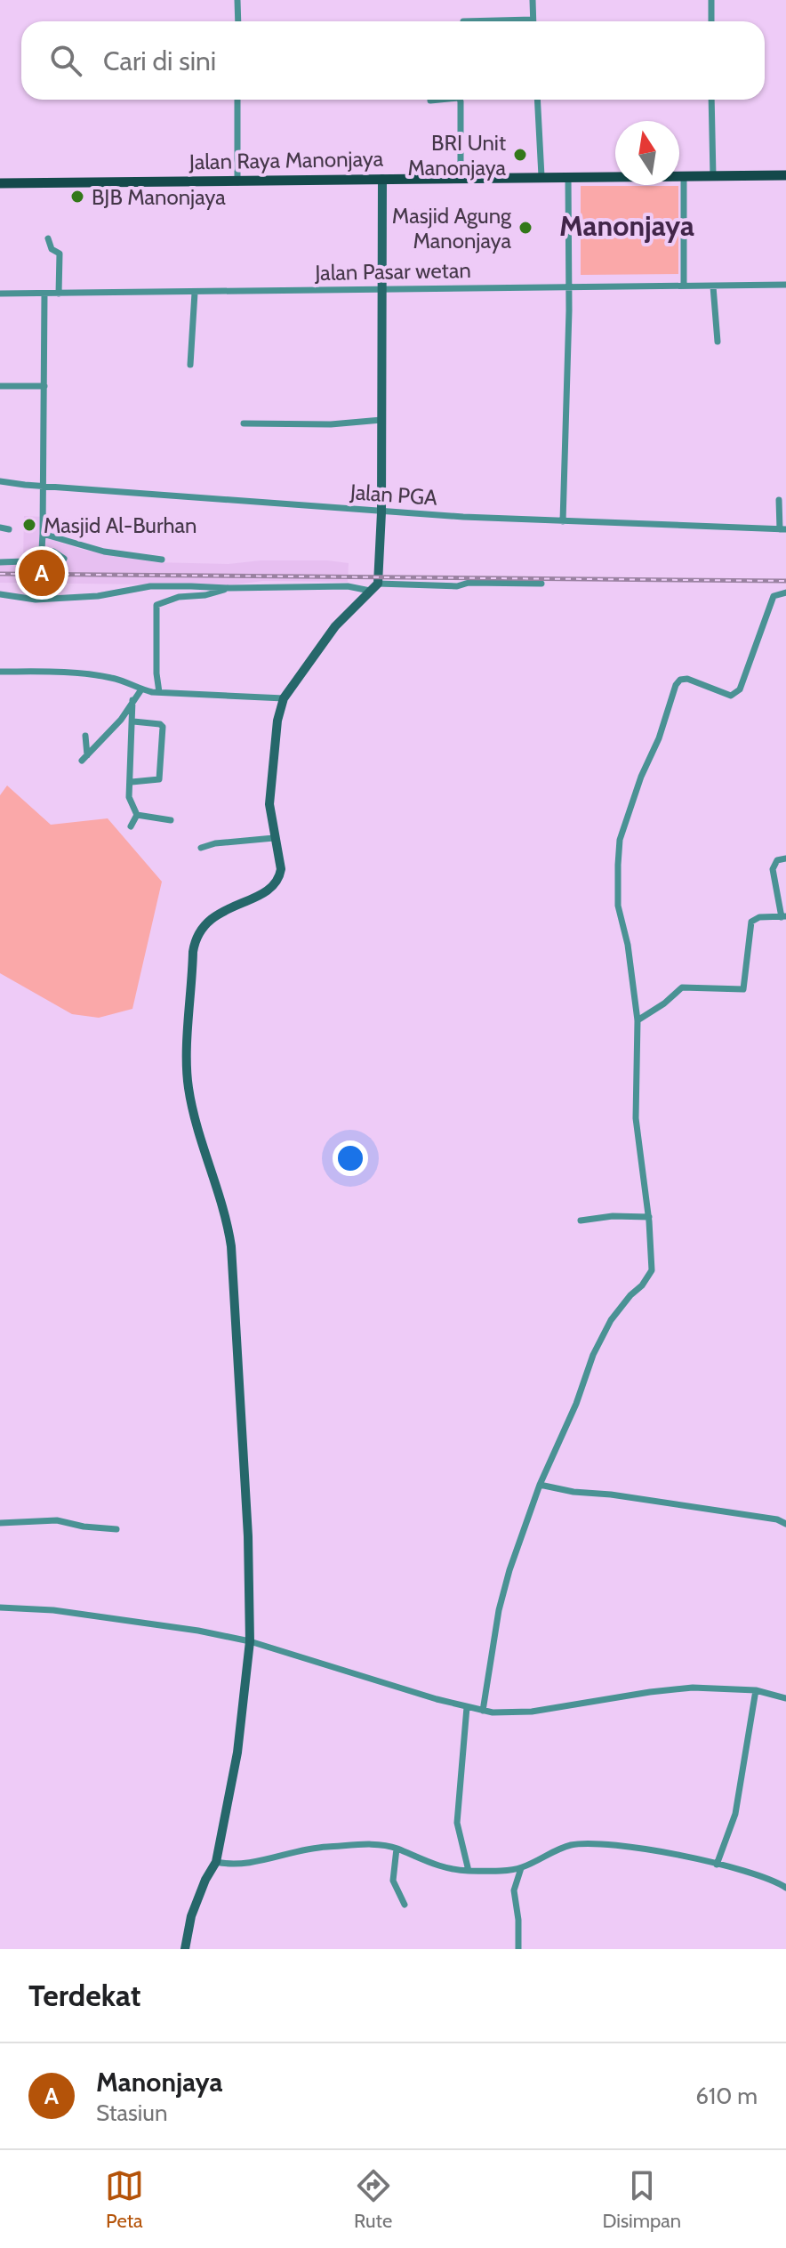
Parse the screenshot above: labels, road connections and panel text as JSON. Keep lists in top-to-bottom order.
{
  "streets": {
    "main road": ["Jalan Raya Manonjaya"],
    "street": ["Jalan Pasar wetan", "Jalan PGA"]
  },
  "districts": ["Manonjaya"],
  "places": [
    "BRI Unit Manonjaya",
    "BJB Manonjaya",
    "Masjid Agung Manonjaya",
    "Masjid Al-Burhan"
  ],
  "north": "top",
  "page": {
    "search": "Cari di sini",
    "pins": "A",
    "heading": "Terdekat",
    "list": [
      {
        "mark": "A",
        "name": "Manonjaya",
        "note": "Stasiun",
        "value": "610 m"
      }
    ],
    "nav": ["Peta", "Rute", "Disimpan"]
  }
}
